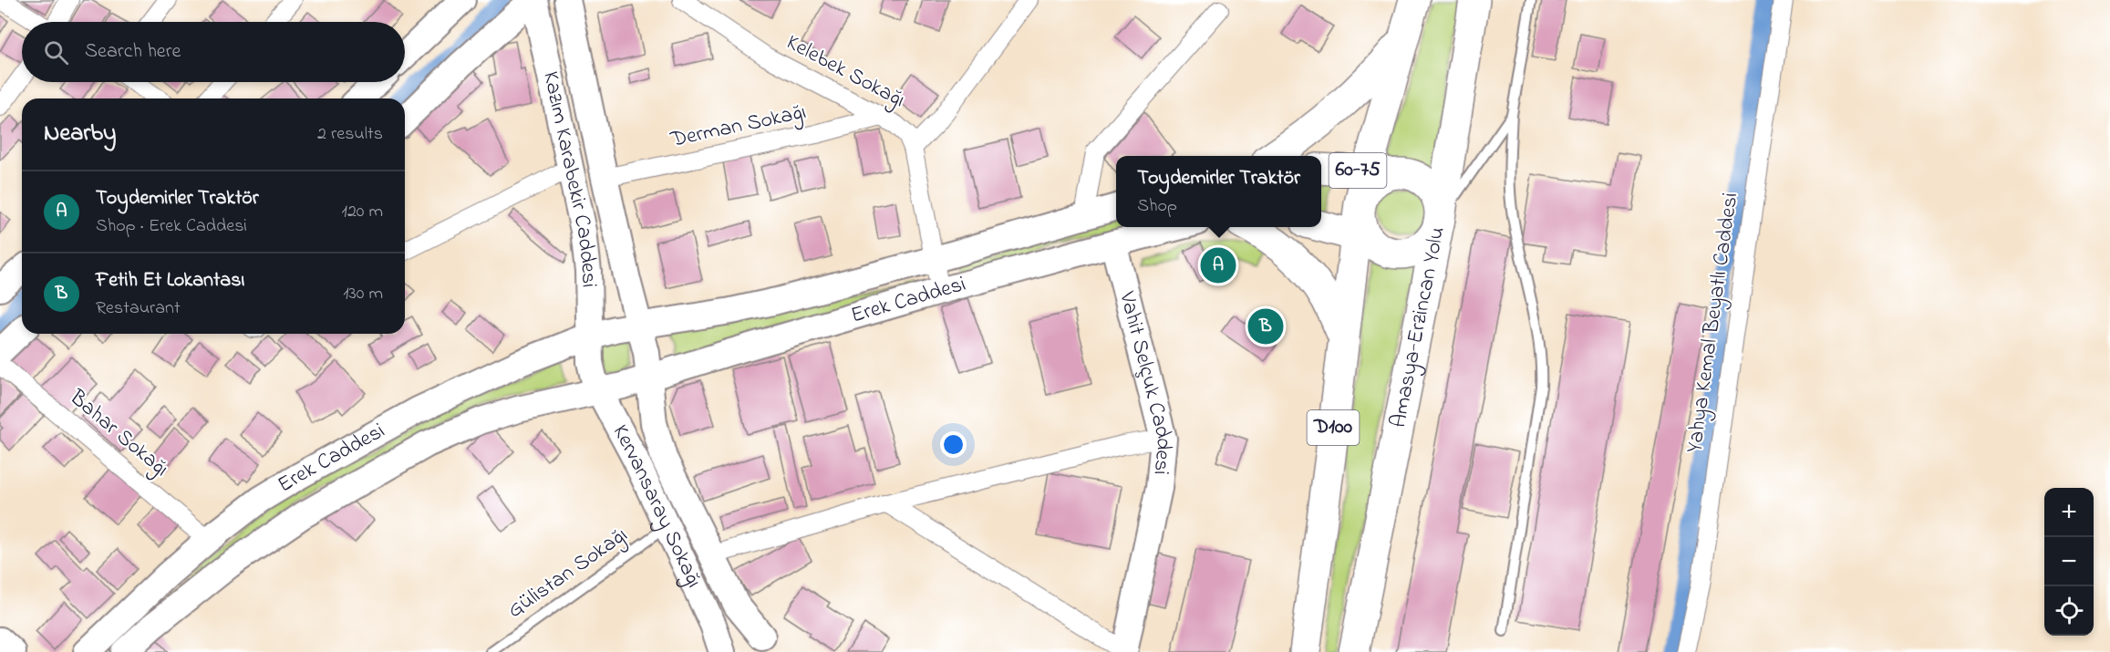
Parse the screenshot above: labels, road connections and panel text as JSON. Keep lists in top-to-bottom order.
{
  "streets": {
    "highway": ["60-75", "Amasya-Erzincan Yolu", "D100"],
    "main road": [
      "Kazım Karabekir Caddesi",
      "Erek Caddesi",
      "Vahit Selçuk Caddesi",
      "Kervansaray Sokağı"
    ],
    "street": [
      "Kelebek Sokağı",
      "Derman Sokağı",
      "Yahya Kemal Beyatlı Caddesi",
      "Bahar Sokağı"
    ],
    "lane": ["Gülistan Sokağı"]
  },
  "crossings": [
    ["Kelebek Sokağı", "Derman Sokağı"],
    ["Kelebek Sokağı", "Erek Caddesi"],
    ["Derman Sokağı", "Kazım Karabekir Caddesi"],
    ["60-75", "Amasya-Erzincan Yolu"],
    ["60-75", "D100"],
    ["Kazım Karabekir Caddesi", "Erek Caddesi"],
    ["Kazım Karabekir Caddesi", "Kervansaray Sokağı"],
    ["Erek Caddesi", "Vahit Selçuk Caddesi"],
    ["Erek Caddesi", "Bahar Sokağı"],
    ["Erek Caddesi", "Kervansaray Sokağı"],
    ["Amasya-Erzincan Yolu", "D100"],
    ["Kervansaray Sokağı", "Gülistan Sokağı"]
  ],
  "page": {
    "search": "Search here",
    "heading": ["Nearby", "2 results"],
    "popup": ["Toydemirler Traktör", "Shop"],
    "list": [
      {
        "mark": "A",
        "name": "Toydemirler Traktör",
        "note": "Shop · Erek Caddesi",
        "value": "120 m"
      },
      {
        "mark": "B",
        "name": "Fetih Et Lokantası",
        "note": "Restaurant",
        "value": "130 m"
      }
    ],
    "pins": ["A", "B"],
    "map_buttons": ["+", "−"]
  }
}
